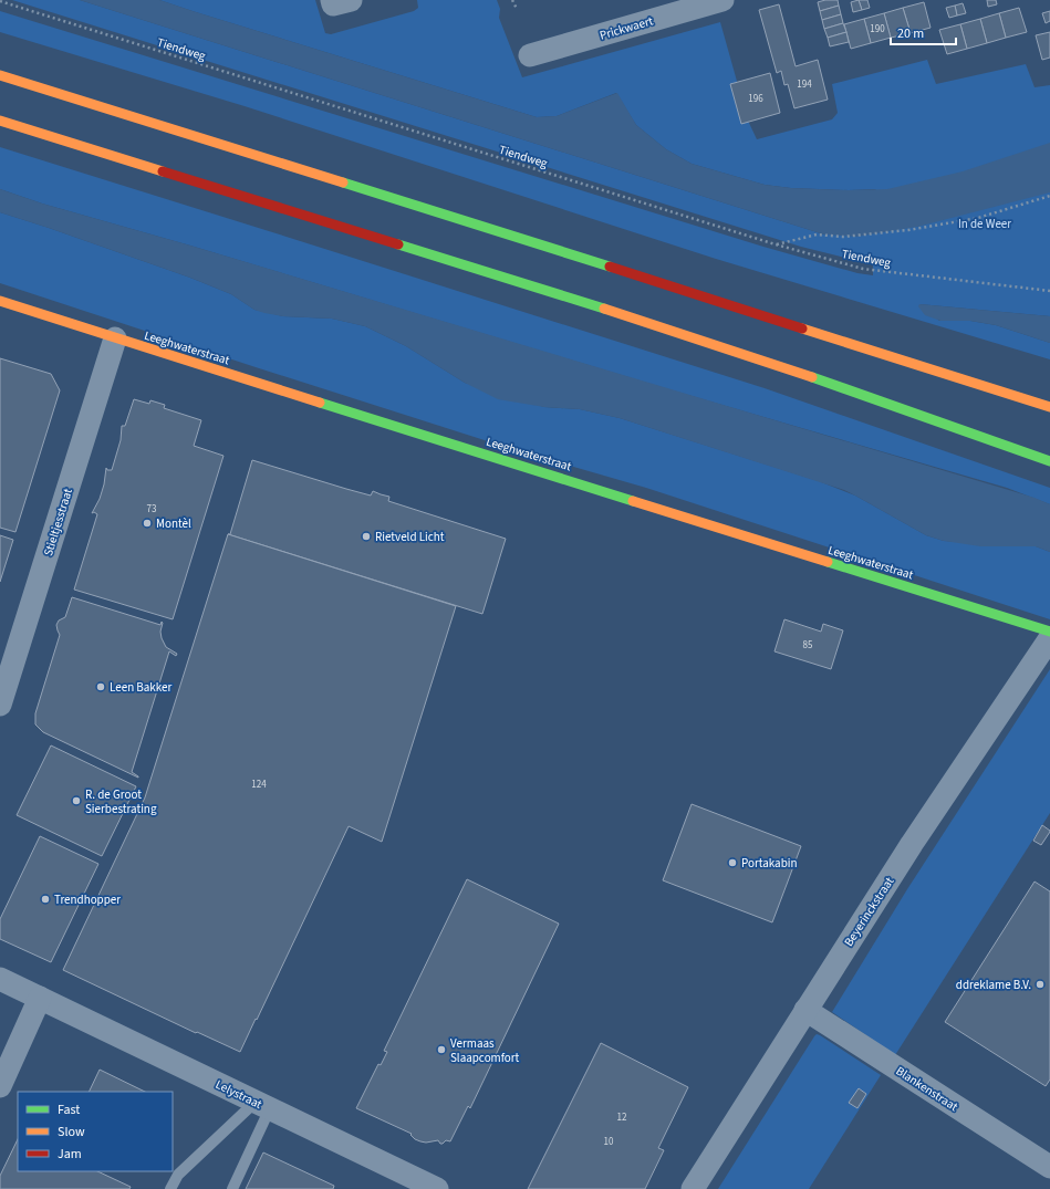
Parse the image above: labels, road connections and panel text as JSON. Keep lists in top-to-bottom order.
{
  "streets": {
    "main road": ["Leeghwaterstraat"],
    "street": [
      "Prickwaert",
      "Stieltjesstraat",
      "Beyerinckstraat",
      "Blankenstraat",
      "Lelystraat"
    ],
    "path": ["Tiendweg"]
  },
  "crossings": [
    ["Leeghwaterstraat", "Stieltjesstraat"],
    ["Beyerinckstraat", "Blankenstraat"]
  ],
  "parks": ["In de Weer"],
  "places": [
    "Montèl",
    "Rietveld Licht",
    "Leen Bakker",
    "R. de Groot Sierbestrating",
    "Portakabin",
    "Trendhopper",
    "ddreklame B.V.",
    "Vermaas Slaapcomfort"
  ],
  "house_numbers": [
    "190",
    "194",
    "196",
    "73",
    "85",
    "124",
    "12",
    "10"
  ],
  "legend": ["Fast", "Slow", "Jam"],
  "scale_bar": "20 m"
}
